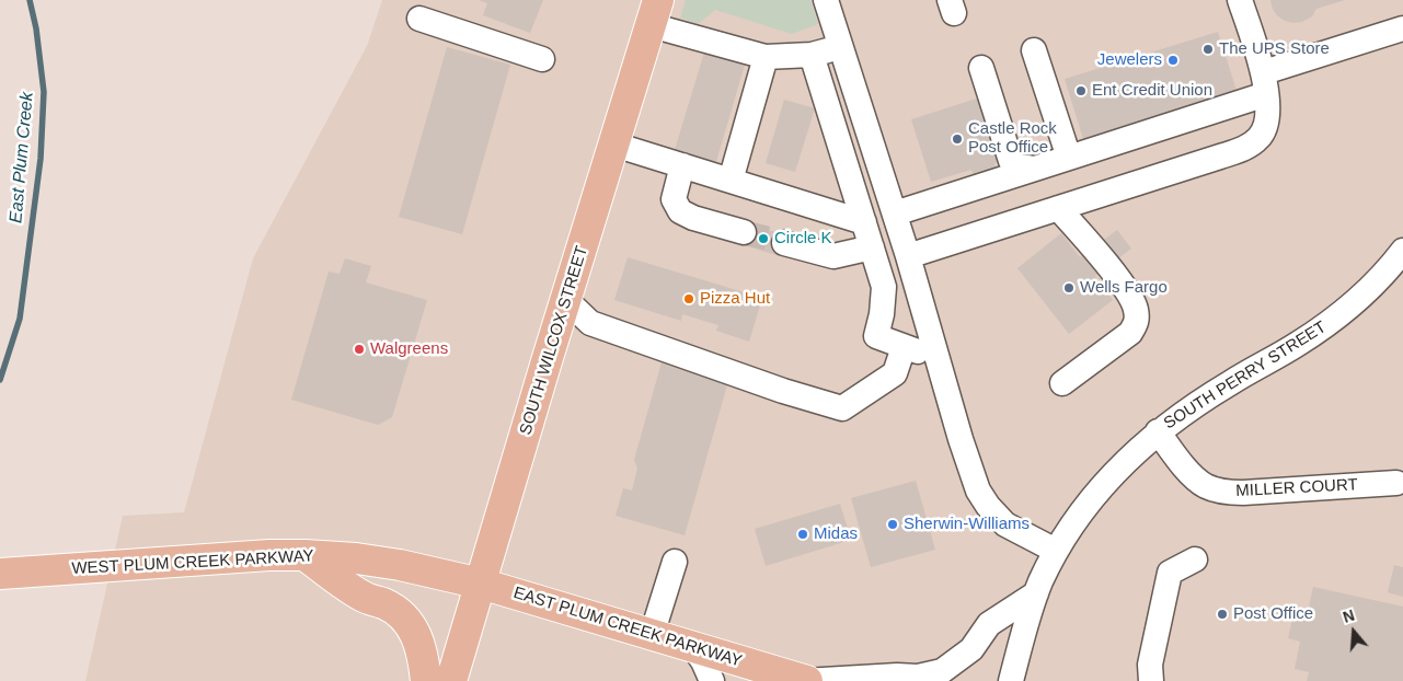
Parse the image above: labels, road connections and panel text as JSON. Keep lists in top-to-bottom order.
{
  "streets": {
    "main road": ["SOUTH WILCOX STREET", "WEST PLUM CREEK PARKWAY", "EAST PLUM CREEK PARKWAY"],
    "street": ["SOUTH PERRY STREET", "MILLER COURT"]
  },
  "crossings": [
    ["SOUTH WILCOX STREET", "WEST PLUM CREEK PARKWAY"],
    ["SOUTH WILCOX STREET", "EAST PLUM CREEK PARKWAY"],
    ["SOUTH PERRY STREET", "MILLER COURT"],
    ["WEST PLUM CREEK PARKWAY", "EAST PLUM CREEK PARKWAY"]
  ],
  "water": ["East Plum Creek"],
  "places": [
    "The UPS Store",
    "Jewelers",
    "Ent Credit Union",
    "Castle Rock Post Office",
    "Circle K",
    "Wells Fargo",
    "Pizza Hut",
    "Walgreens",
    "Sherwin-Williams",
    "Midas",
    "Post Office"
  ],
  "north": "top"
}
